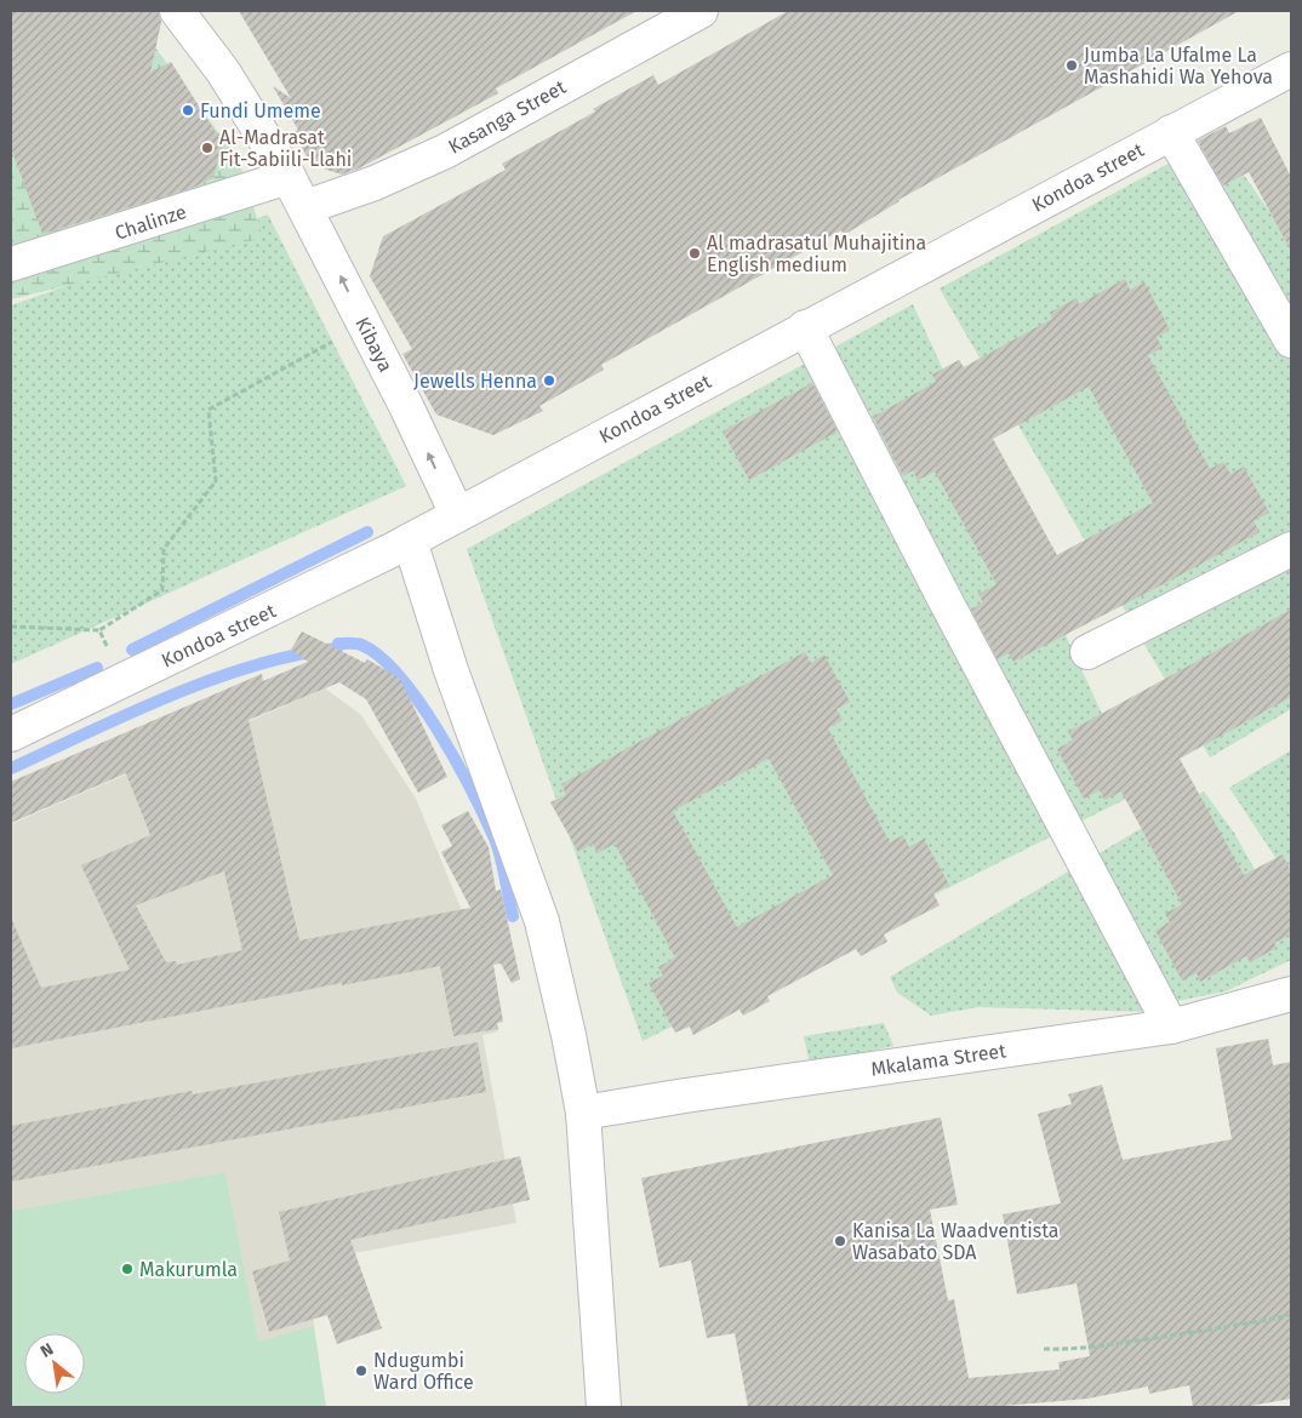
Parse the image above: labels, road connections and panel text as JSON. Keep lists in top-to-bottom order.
{
  "streets": {
    "street": [
      "Kasanga Street",
      "Kondoa street",
      "Chalinze",
      "Kibaya",
      "Mkalama Street"
    ]
  },
  "crossings": [
    ["Kasanga Street", "Kibaya"],
    ["Kondoa street", "Kibaya"],
    ["Chalinze", "Kibaya"]
  ],
  "one_way": ["Kibaya"],
  "places": [
    "Jumba La Ufalme La Mashahidi Wa Yehova",
    "Fundi Umeme",
    "Al-Madrasat Fit-Sabiili-Llahi",
    "Al madrasatul Muhajitina English medium",
    "Jewells Henna",
    "Kanisa La Waadventista Wasabato SDA",
    "Makurumla",
    "Ndugumbi Ward Office"
  ],
  "north": "top left"
}
